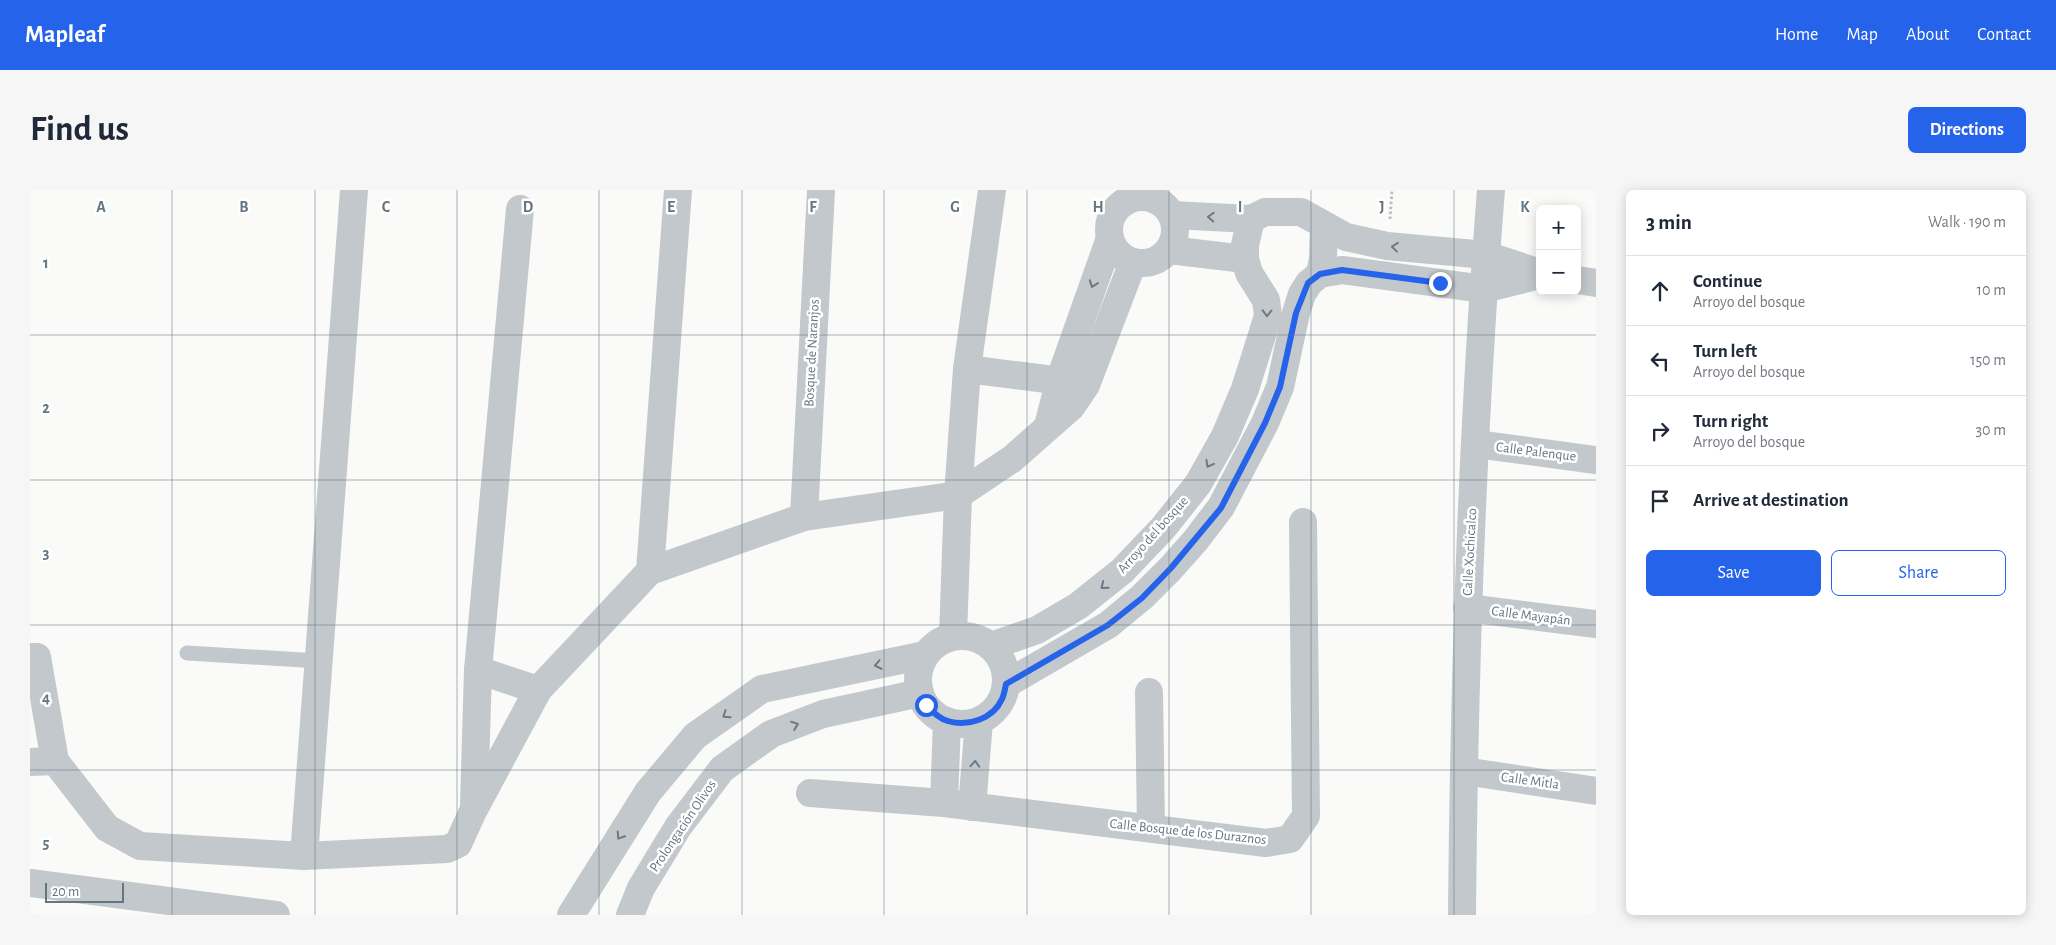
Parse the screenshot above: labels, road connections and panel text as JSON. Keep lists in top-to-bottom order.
{
  "streets": {
    "street": [
      "Bosque de Naranjos",
      "Calle Palenque",
      "Arroyo del bosque",
      "Calle Xochicalco",
      "Calle Mayapán",
      "Calle Mitla",
      "Prolongación Olivos",
      "Calle Bosque de los Duraznos"
    ]
  },
  "crossings": [
    ["Calle Palenque", "Calle Xochicalco"],
    ["Arroyo del bosque", "Prolongación Olivos"],
    ["Calle Xochicalco", "Calle Mayapán"],
    ["Calle Xochicalco", "Calle Mitla"]
  ],
  "scale_bar": "20 m",
  "page": {
    "header": "Mapleaf",
    "nav": [
      "Home",
      "Map",
      "About",
      "Contact"
    ],
    "buttons": [
      "Directions",
      ["Save", "Share"]
    ],
    "title": "Find us",
    "heading": ["3 min", "Walk · 190 m"],
    "map_buttons": ["+", "−"],
    "list": [
      ["Continue", "Arroyo del bosque", "10 m"],
      ["Turn left", "Arroyo del bosque", "150 m"],
      ["Turn right", "Arroyo del bosque", "30 m"],
      "Arrive at destination"
    ],
    "scale": "20 m"
  },
  "grid": {
    "columns": [
      "A",
      "B",
      "C",
      "D",
      "E",
      "F",
      "G",
      "H",
      "I",
      "J",
      "K"
    ],
    "rows": [
      "1",
      "2",
      "3",
      "4",
      "5"
    ]
  }
}
